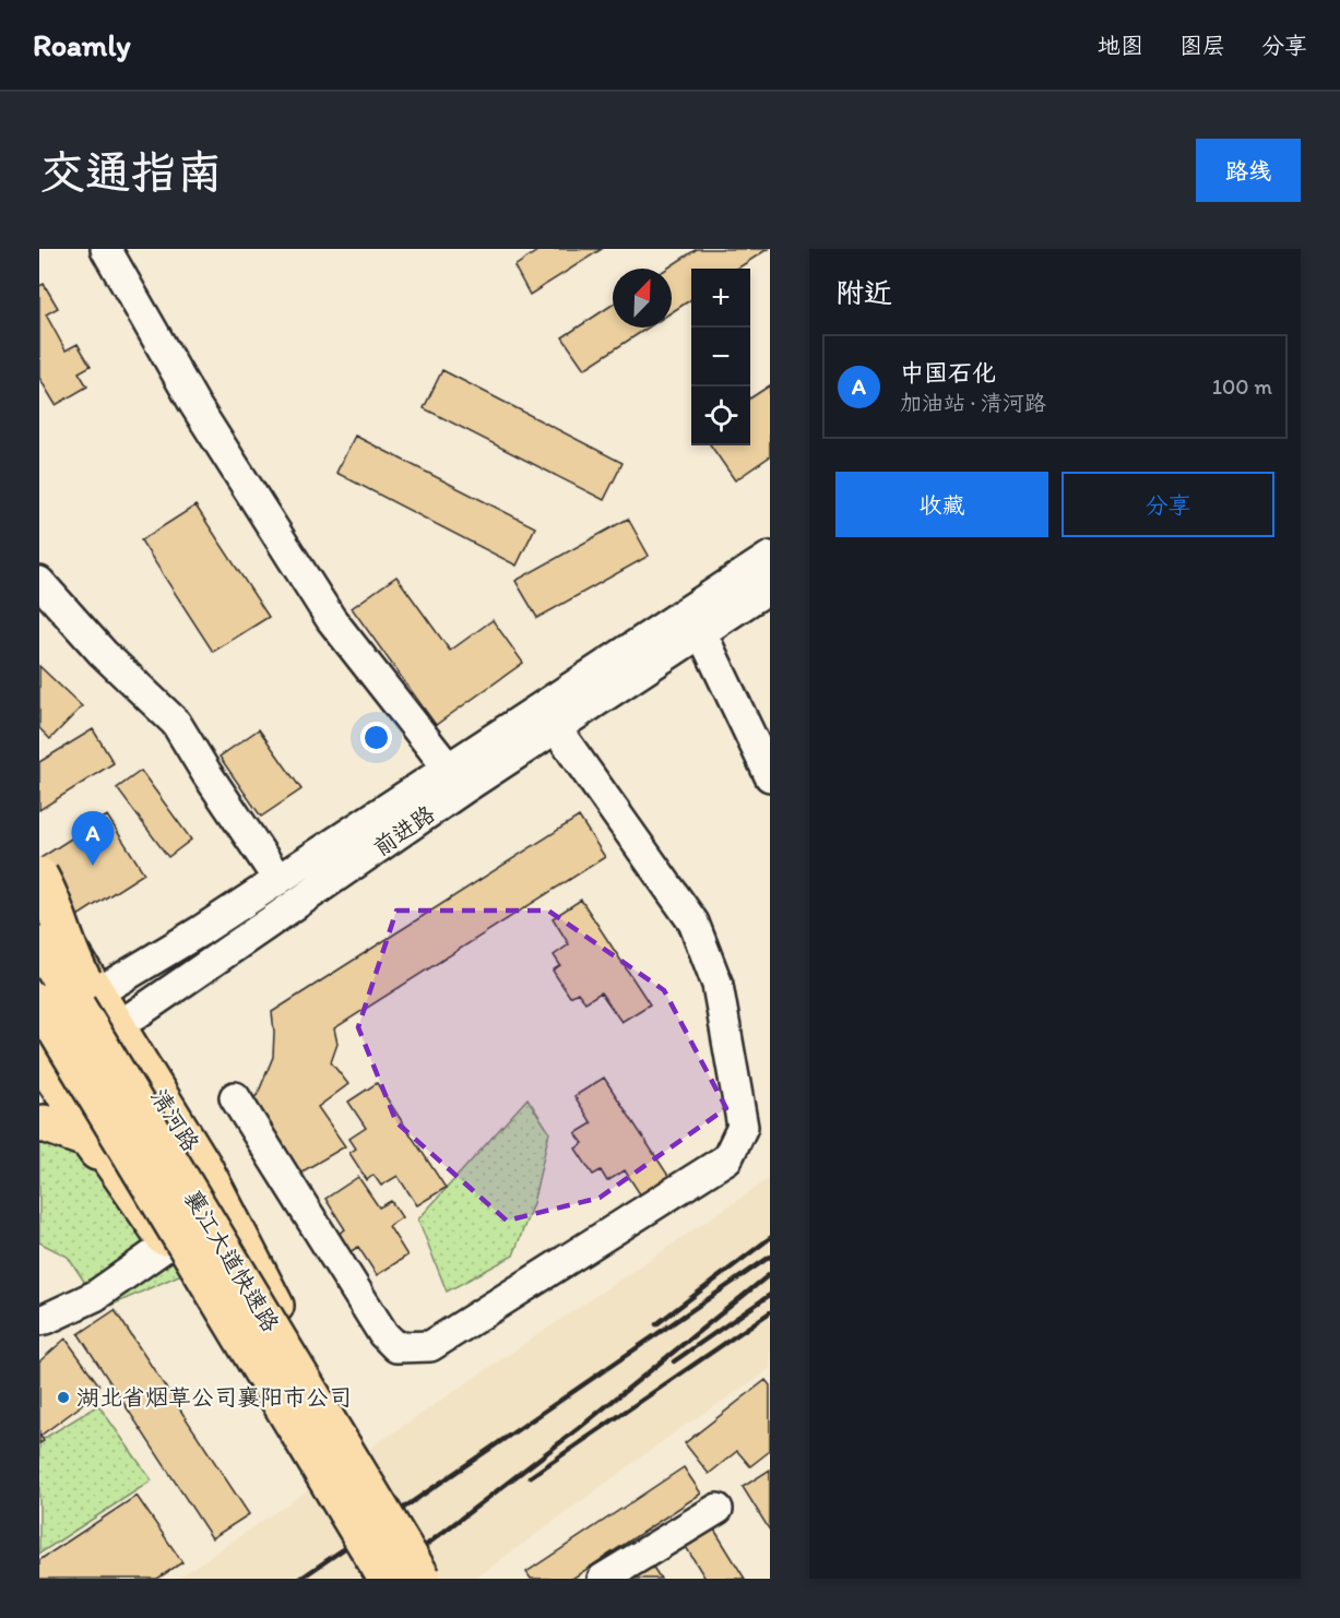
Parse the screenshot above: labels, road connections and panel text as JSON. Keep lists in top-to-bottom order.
{
  "streets": {
    "main road": ["前进路", "清河路", "襄江大道快速路"]
  },
  "crossings": [
    ["前进路", "清河路"]
  ],
  "places": ["湖北省烟草公司襄阳市公司"],
  "north": "top right",
  "page": {
    "header": "Roamly",
    "nav": ["地图", "图层", "分享"],
    "buttons": [
      "路线",
      ["收藏", "分享"]
    ],
    "title": "交通指南",
    "heading": "附近",
    "map_buttons": ["+", "−"],
    "list": [
      {
        "mark": "A",
        "name": "中国石化",
        "note": "加油站 · 清河路",
        "value": "100 m"
      }
    ],
    "pins": "A"
  }
}
